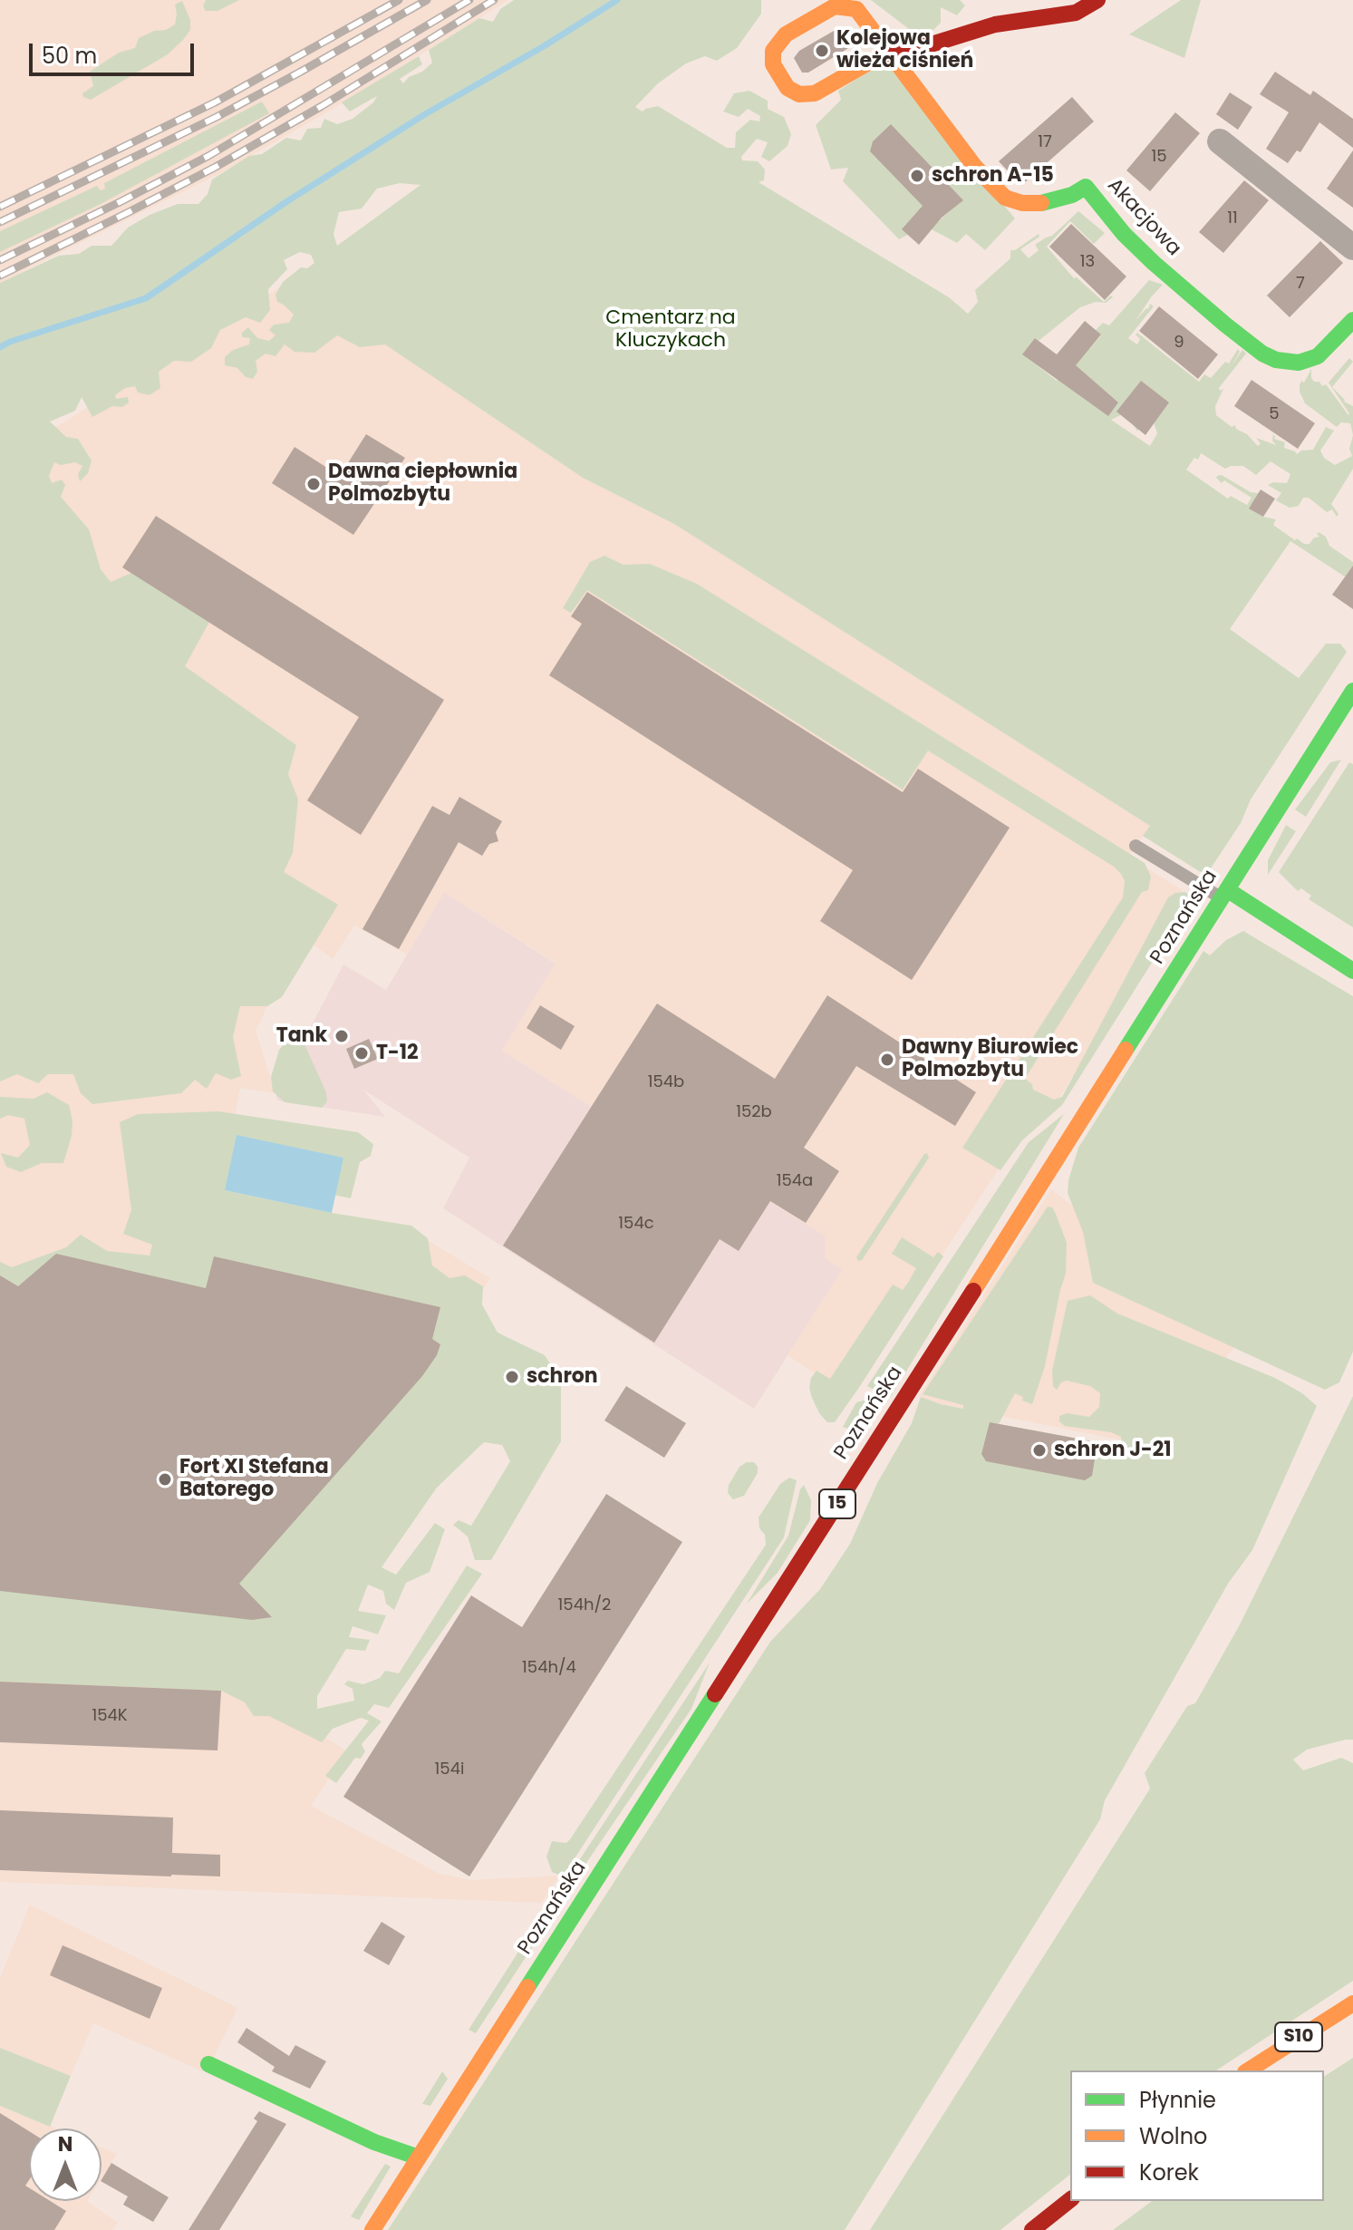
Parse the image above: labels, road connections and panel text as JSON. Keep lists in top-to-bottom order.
{
  "streets": {
    "main road": [
      "Akacjowa",
      "Poznańska",
      "15",
      "S10"
    ]
  },
  "parks": ["Cmentarz na Kluczykach"],
  "places": [
    "Kolejowa wieża ciśnień",
    "schron A-15",
    "Dawna ciepłownia Polmozbytu",
    "Tank",
    "T-12",
    "Dawny Biurowiec Polmozbytu",
    "schron",
    "schron J-21",
    "Fort XI Stefana Batorego"
  ],
  "house_numbers": [
    "17",
    "15",
    "11",
    "13",
    "7",
    "9",
    "5",
    "154b",
    "152b",
    "154a",
    "154c",
    "154h/2",
    "154h/4",
    "154K",
    "154i"
  ],
  "legend": ["Płynnie", "Wolno", "Korek"],
  "scale_bar": "50 m",
  "north": "top"
}
